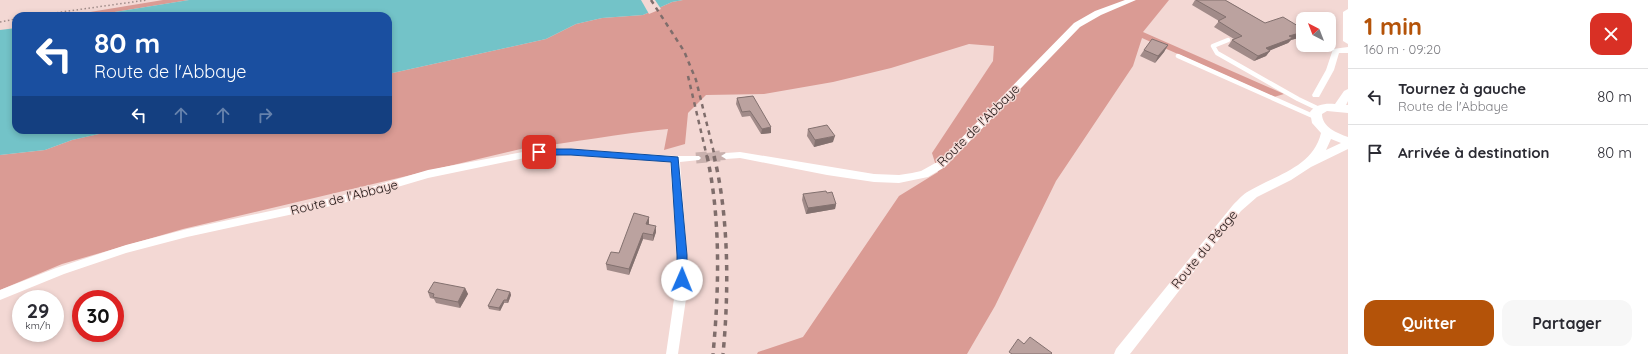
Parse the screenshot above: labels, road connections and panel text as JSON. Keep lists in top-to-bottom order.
{
  "streets": {
    "street": ["Route de l'Abbaye", "Route du Péage"]
  },
  "north": "top left",
  "page": {
    "heading": ["1 min", "160 m · 09:20"],
    "turn": ["80 m", "Route de l'Abbaye"],
    "list": [
      {
        "name": "Tournez à gauche",
        "note": "Route de l'Abbaye",
        "value": "80 m"
      },
      {
        "name": "Arrivée à destination",
        "value": "80 m"
      }
    ],
    "speed": "29 km/h",
    "limit": "30",
    "buttons": ["Quitter", "Partager"]
  }
}
